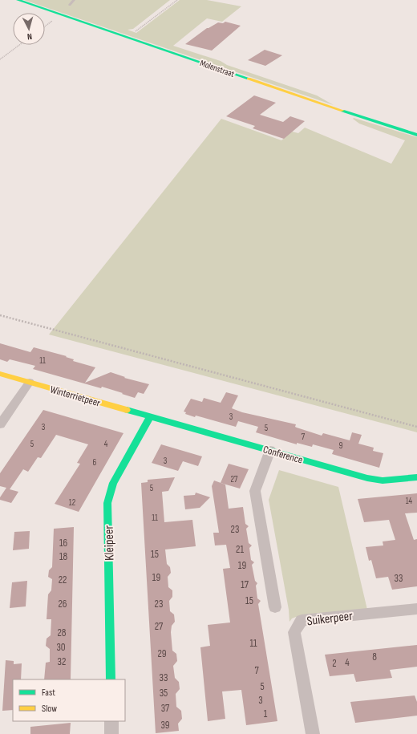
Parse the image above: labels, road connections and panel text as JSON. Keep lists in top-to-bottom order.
{
  "streets": {
    "street": [
      "Molenstraat",
      "Winterrietpeer",
      "Conference",
      "Kleipeer",
      "Suikerpeer"
    ]
  },
  "crossings": [
    ["Winterrietpeer", "Conference"],
    ["Winterrietpeer", "Kleipeer"],
    ["Conference", "Kleipeer"]
  ],
  "house_numbers": [
    "11",
    "3",
    "3",
    "5",
    "7",
    "5",
    "4",
    "9",
    "3",
    "6",
    "27",
    "5",
    "14",
    "12",
    "11",
    "23",
    "16",
    "21",
    "15",
    "18",
    "19",
    "19",
    "33",
    "22",
    "17",
    "15",
    "26",
    "23",
    "27",
    "28",
    "11",
    "30",
    "29",
    "8",
    "32",
    "4",
    "2",
    "7",
    "33",
    "5",
    "35",
    "3",
    "37",
    "1",
    "39"
  ],
  "legend": ["Fast", "Slow"],
  "north": "bottom"
}
